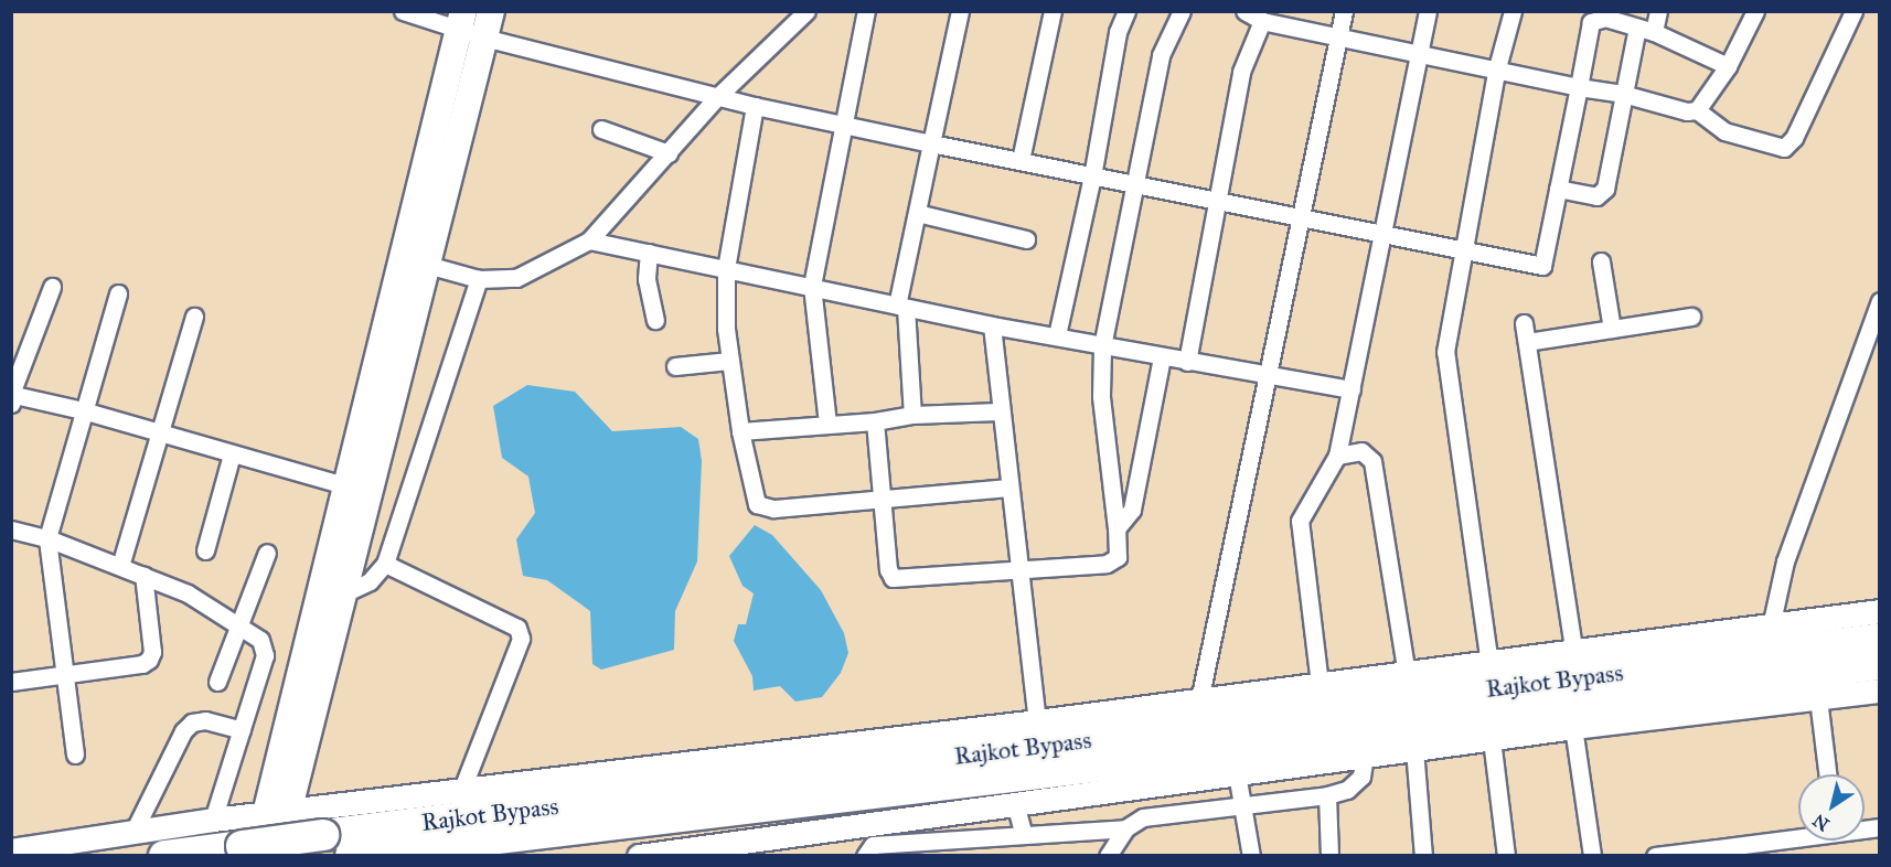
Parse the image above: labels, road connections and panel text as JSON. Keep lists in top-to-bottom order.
{
  "streets": {
    "highway": ["Rajkot Bypass"]
  },
  "north": "bottom left"
}
